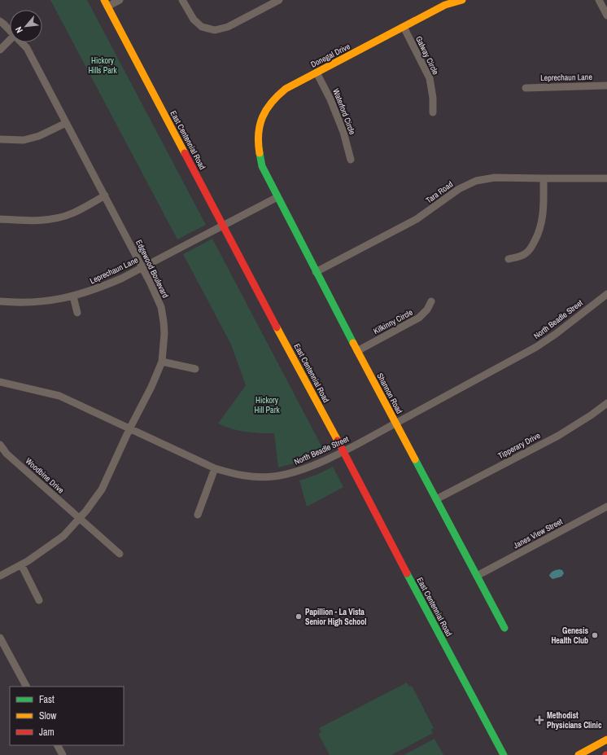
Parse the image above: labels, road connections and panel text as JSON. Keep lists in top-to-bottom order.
{
  "streets": {
    "street": [
      "Donegal Drive",
      "Galway Circle",
      "Leprechaun Lane",
      "Waterford Circle",
      "East Centennial Road",
      "Tara Road",
      "Edgewood Boulevard",
      "North Beadle Street",
      "Kilkinny Circle",
      "Shannon Road",
      "Tipperary Drive",
      "Woodbine Drive",
      "Janes View Street"
    ]
  },
  "crossings": [
    ["Donegal Drive", "Galway Circle"],
    ["Donegal Drive", "Waterford Circle"],
    ["Donegal Drive", "Shannon Road"],
    ["Leprechaun Lane", "East Centennial Road"],
    ["Leprechaun Lane", "Edgewood Boulevard"],
    ["Leprechaun Lane", "Shannon Road"],
    ["East Centennial Road", "North Beadle Street"],
    ["Tara Road", "Shannon Road"],
    ["Edgewood Boulevard", "North Beadle Street"],
    ["Edgewood Boulevard", "Woodbine Drive"],
    ["North Beadle Street", "Shannon Road"],
    ["Kilkinny Circle", "Shannon Road"],
    ["Shannon Road", "Tipperary Drive"],
    ["Shannon Road", "Janes View Street"]
  ],
  "parks": ["Hickory Hills Park", "Hickory Hill Park"],
  "places": {
    "other": ["Papillion - La Vista Senior High School", "Genesis Health Club"],
    "health": ["Methodist Physicians Clinic"]
  },
  "legend": ["Fast", "Slow", "Jam"],
  "north": "bottom left"
}
